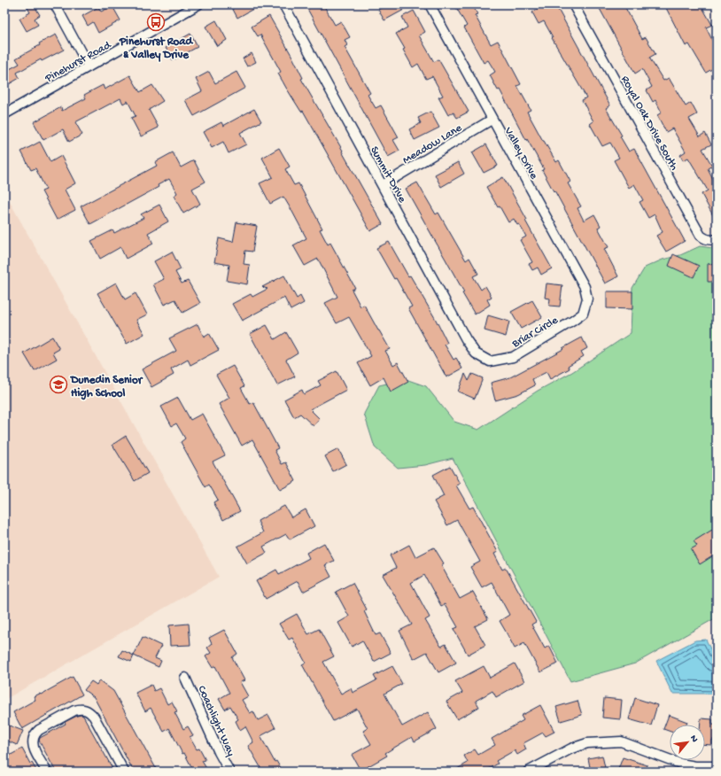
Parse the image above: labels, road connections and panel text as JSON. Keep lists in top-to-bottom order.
{
  "streets": {
    "street": [
      "Pinehurst Road",
      "Royal Oak Drive South",
      "Meadow Lane",
      "Valley Drive",
      "Summit Drive",
      "Briar Circle",
      "Coachlight Way"
    ]
  },
  "crossings": [
    ["Meadow Lane", "Valley Drive"],
    ["Meadow Lane", "Summit Drive"],
    ["Valley Drive", "Briar Circle"],
    ["Summit Drive", "Briar Circle"]
  ],
  "places": {
    "bus stop": ["Pinehurst Road & Valley Drive"],
    "school or university": ["Dunedin Senior High School"]
  },
  "north": "top right"
}
